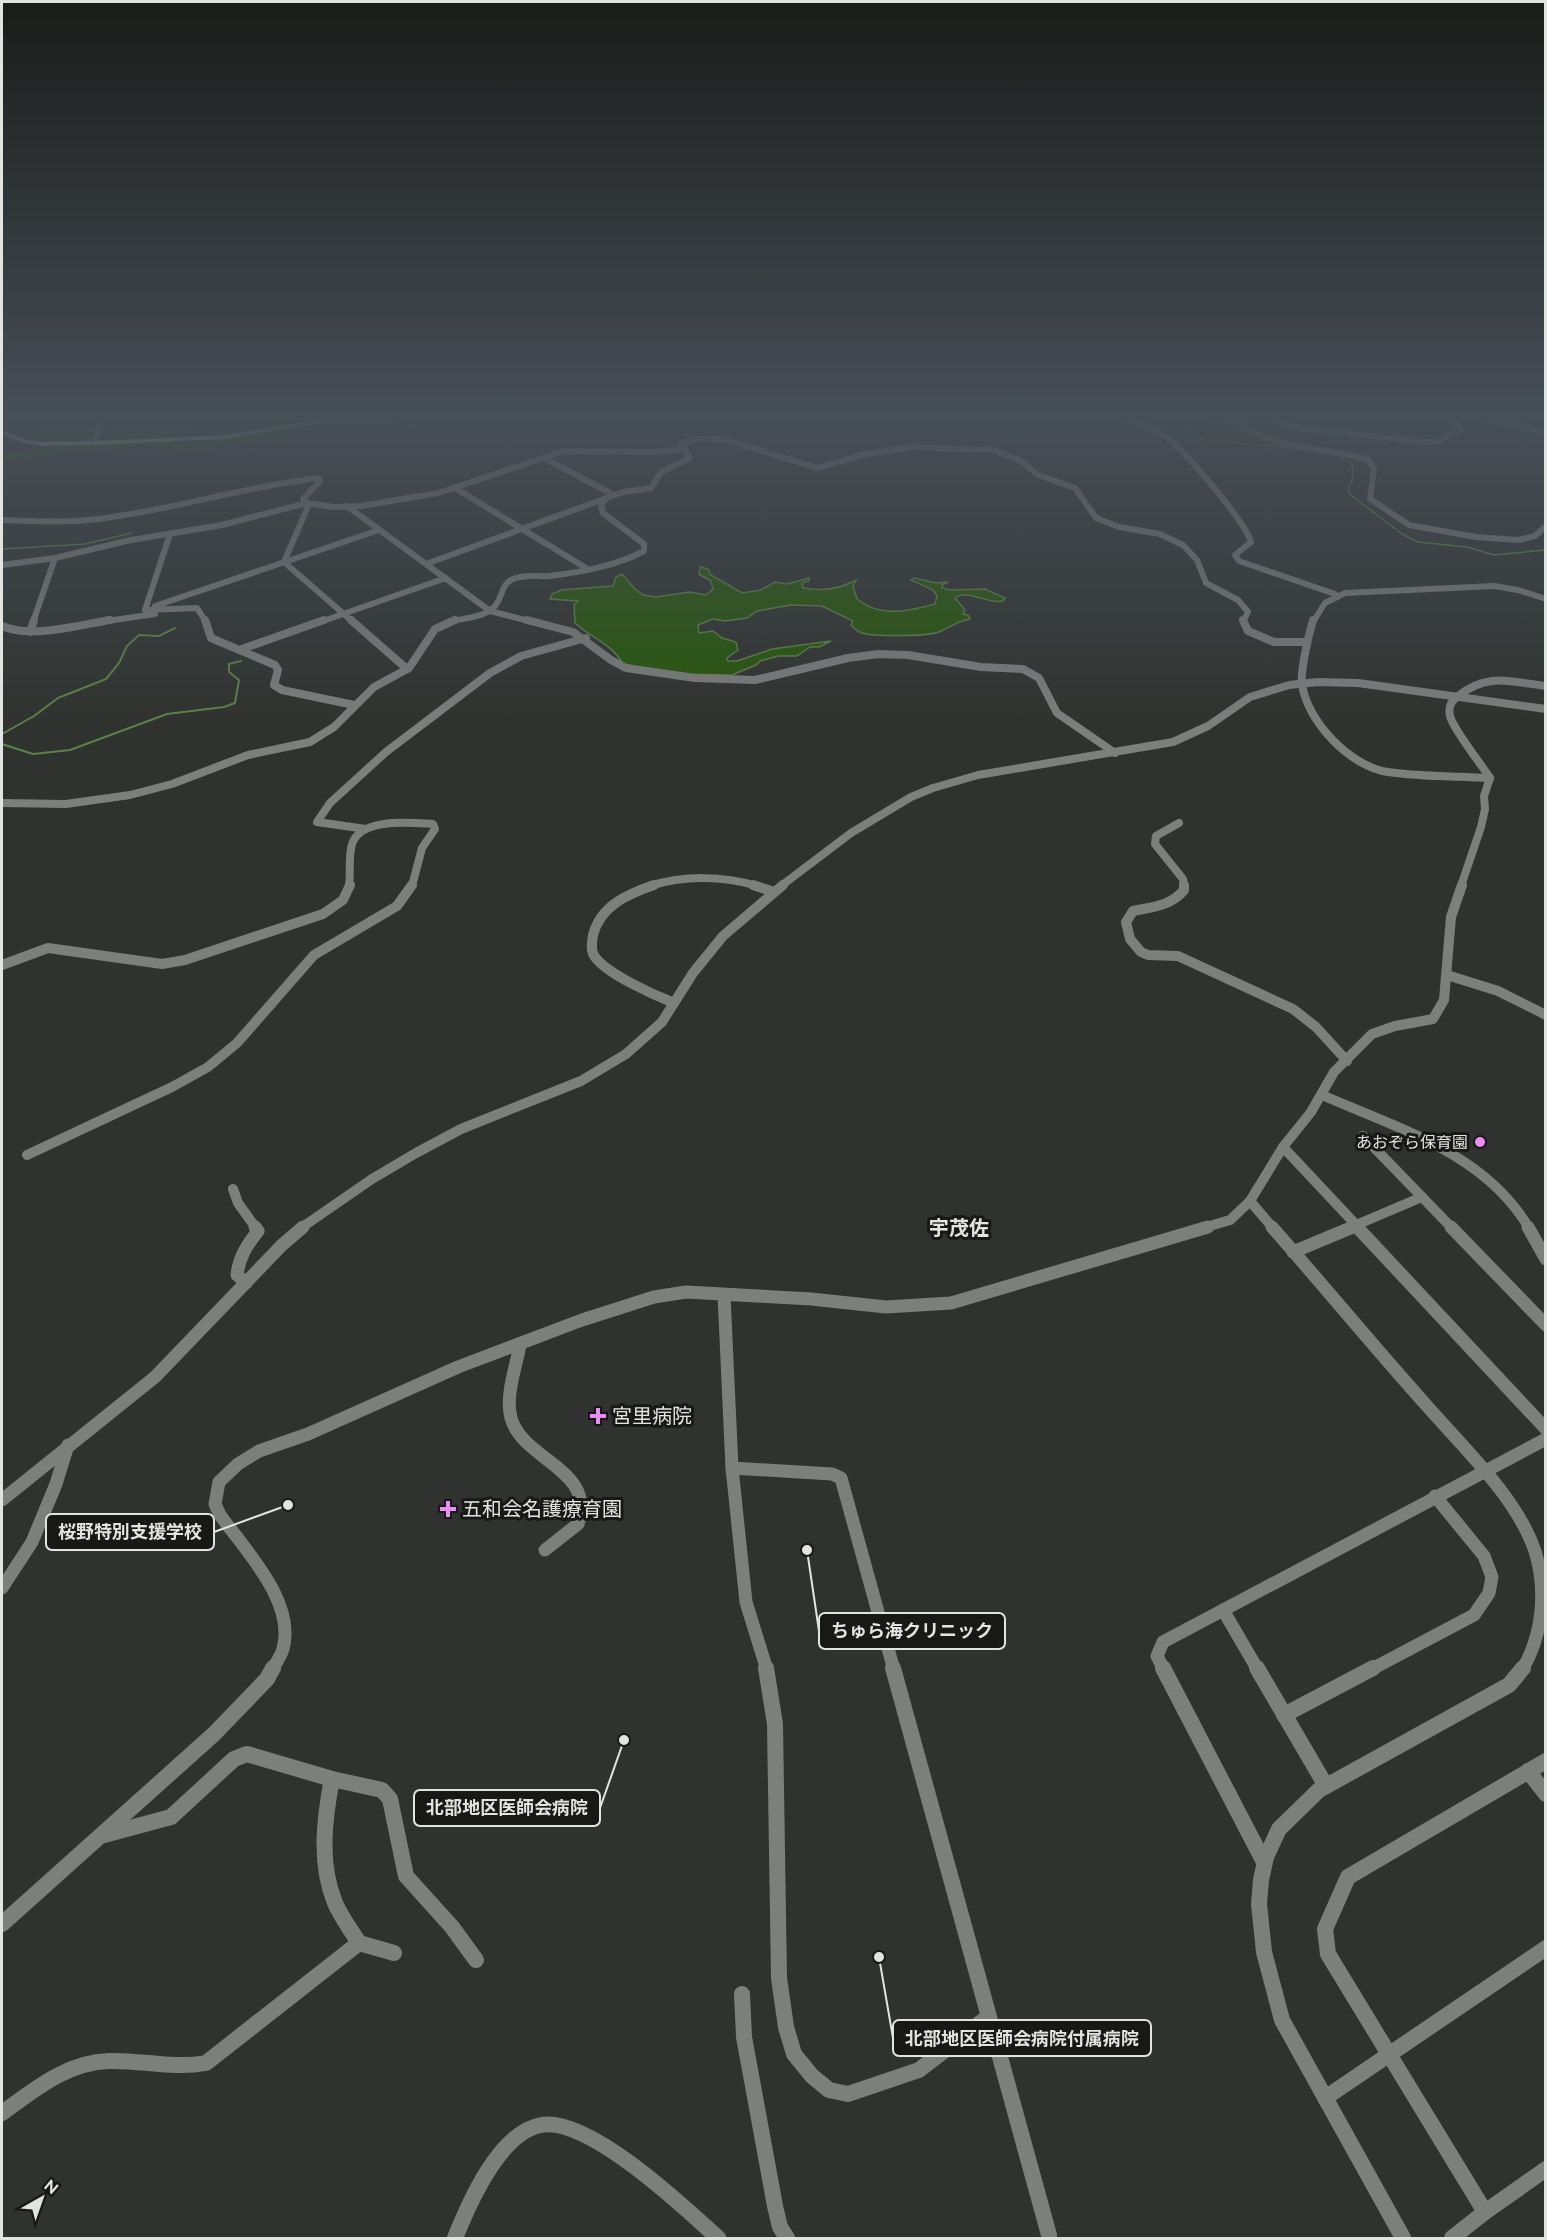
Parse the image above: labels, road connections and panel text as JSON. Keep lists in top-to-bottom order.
{
  "districts": ["宇茂佐"],
  "places": {
    "other": [
      "あおぞら保育園",
      "桜野特別支援学校",
      "ちゅら海クリニック",
      "北部地区医師会病院",
      "北部地区医師会病院付属病院"
    ],
    "health": ["宮里病院", "五和会名護療育園"]
  },
  "north": "top right"
}
